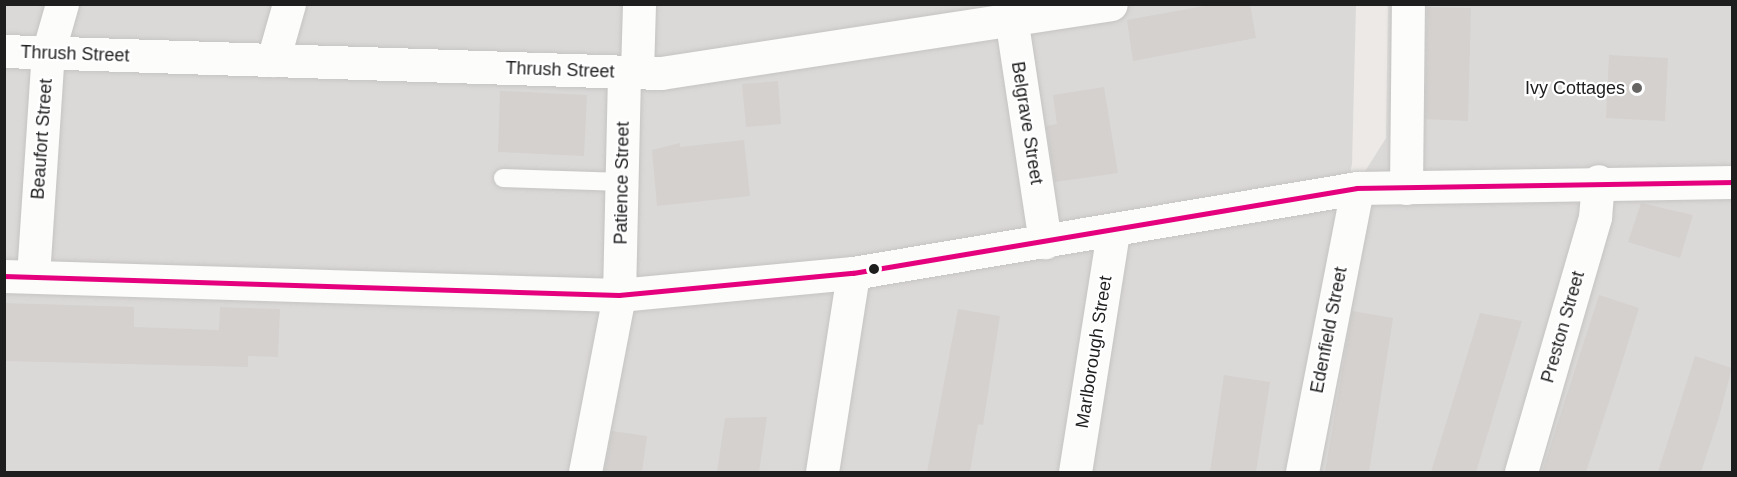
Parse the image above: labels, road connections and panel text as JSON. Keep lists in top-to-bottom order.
{
  "streets": {
    "street": [
      "Thrush Street",
      "Belgrave Street",
      "Beaufort Street",
      "Patience Street",
      "Preston Street",
      "Edenfield Street",
      "Marlborough Street"
    ]
  },
  "crossings": [
    ["Thrush Street", "Belgrave Street"],
    ["Thrush Street", "Beaufort Street"],
    ["Thrush Street", "Patience Street"]
  ],
  "places": ["Ivy Cottages"]
}
